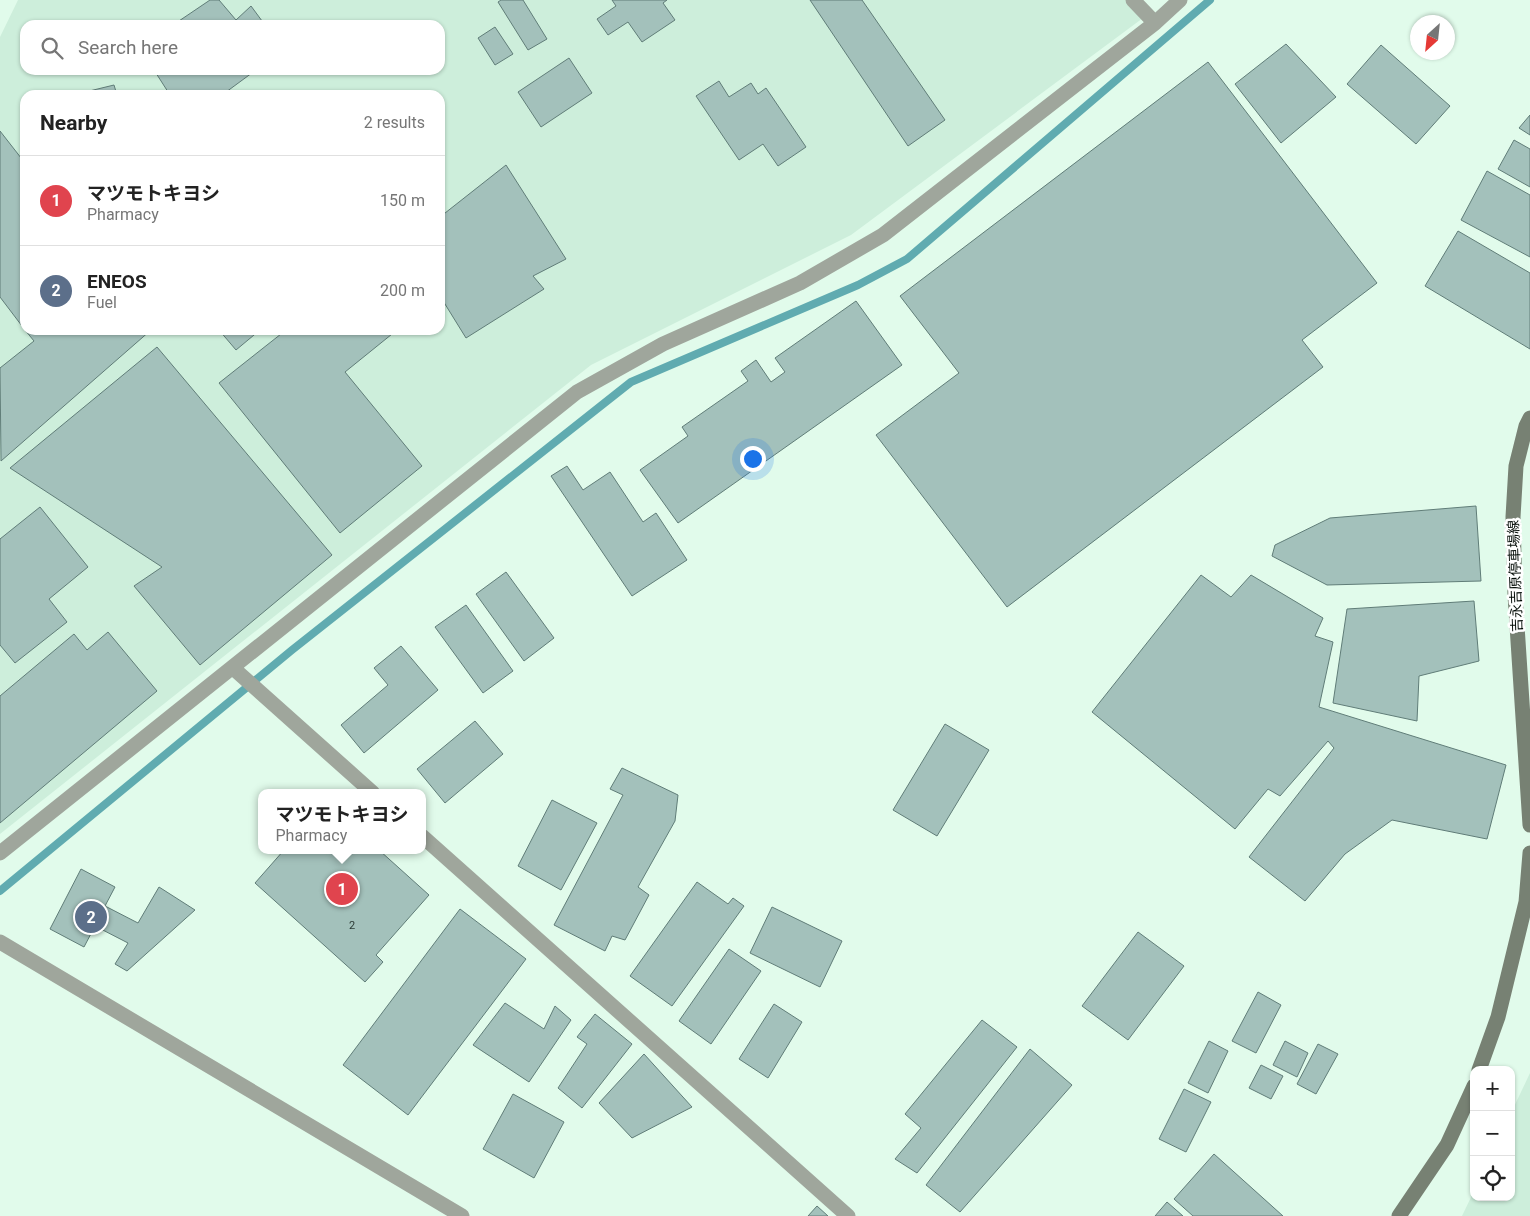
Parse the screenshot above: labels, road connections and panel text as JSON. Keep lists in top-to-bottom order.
{
  "streets": {
    "main road": ["吉永吉原停車場線"]
  },
  "house_numbers": ["2"],
  "north": "bottom left",
  "page": {
    "search": "Search here",
    "heading": ["Nearby", "2 results"],
    "list": [
      {
        "mark": "1",
        "name": "マツモトキヨシ",
        "note": "Pharmacy",
        "value": "150 m"
      },
      {
        "mark": "2",
        "name": "ENEOS",
        "note": "Fuel",
        "value": "200 m"
      }
    ],
    "popup": ["マツモトキヨシ", "Pharmacy"],
    "pins": ["1", "2"],
    "map_buttons": ["+", "−"]
  }
}
